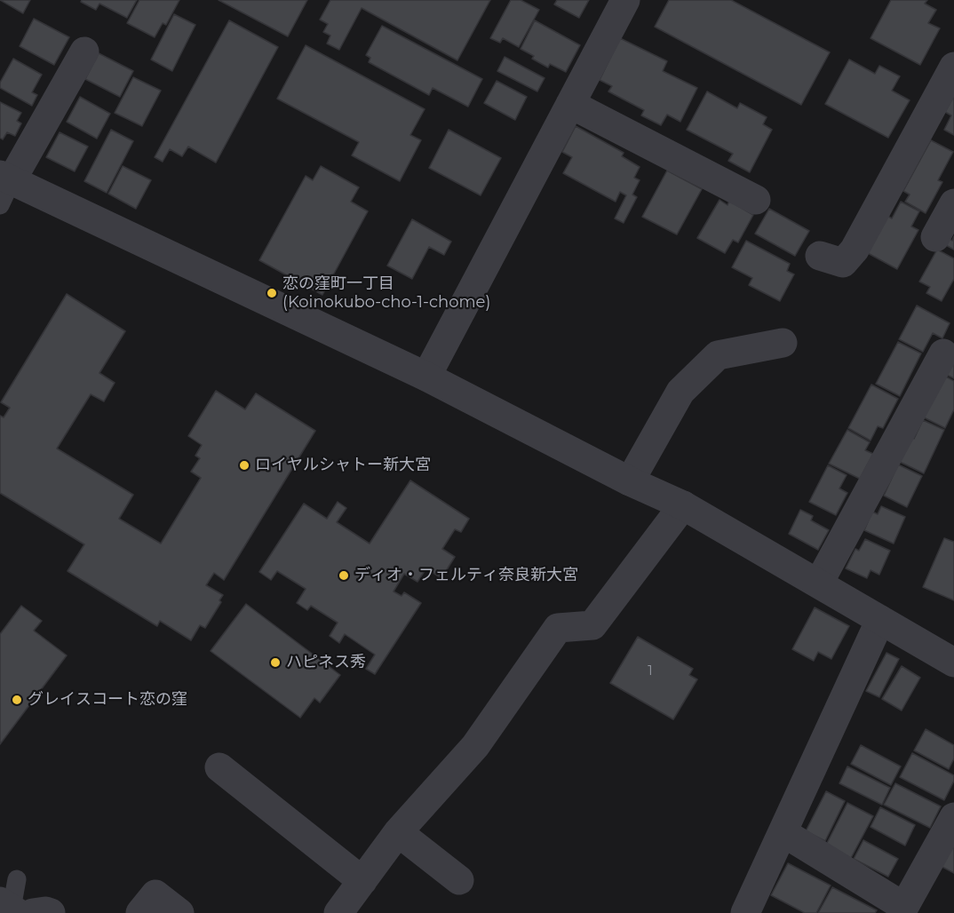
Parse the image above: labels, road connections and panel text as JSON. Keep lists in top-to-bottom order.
{
  "places": [
    "恋の窪町一丁目 (Koinokubo-cho-1-chome)",
    "ロイヤルシャトー新大宮",
    "ディオ・フェルティ奈良新大宮",
    "ハピネス秀",
    "グレイスコート恋の窪"
  ],
  "house_numbers": ["1"]
}
